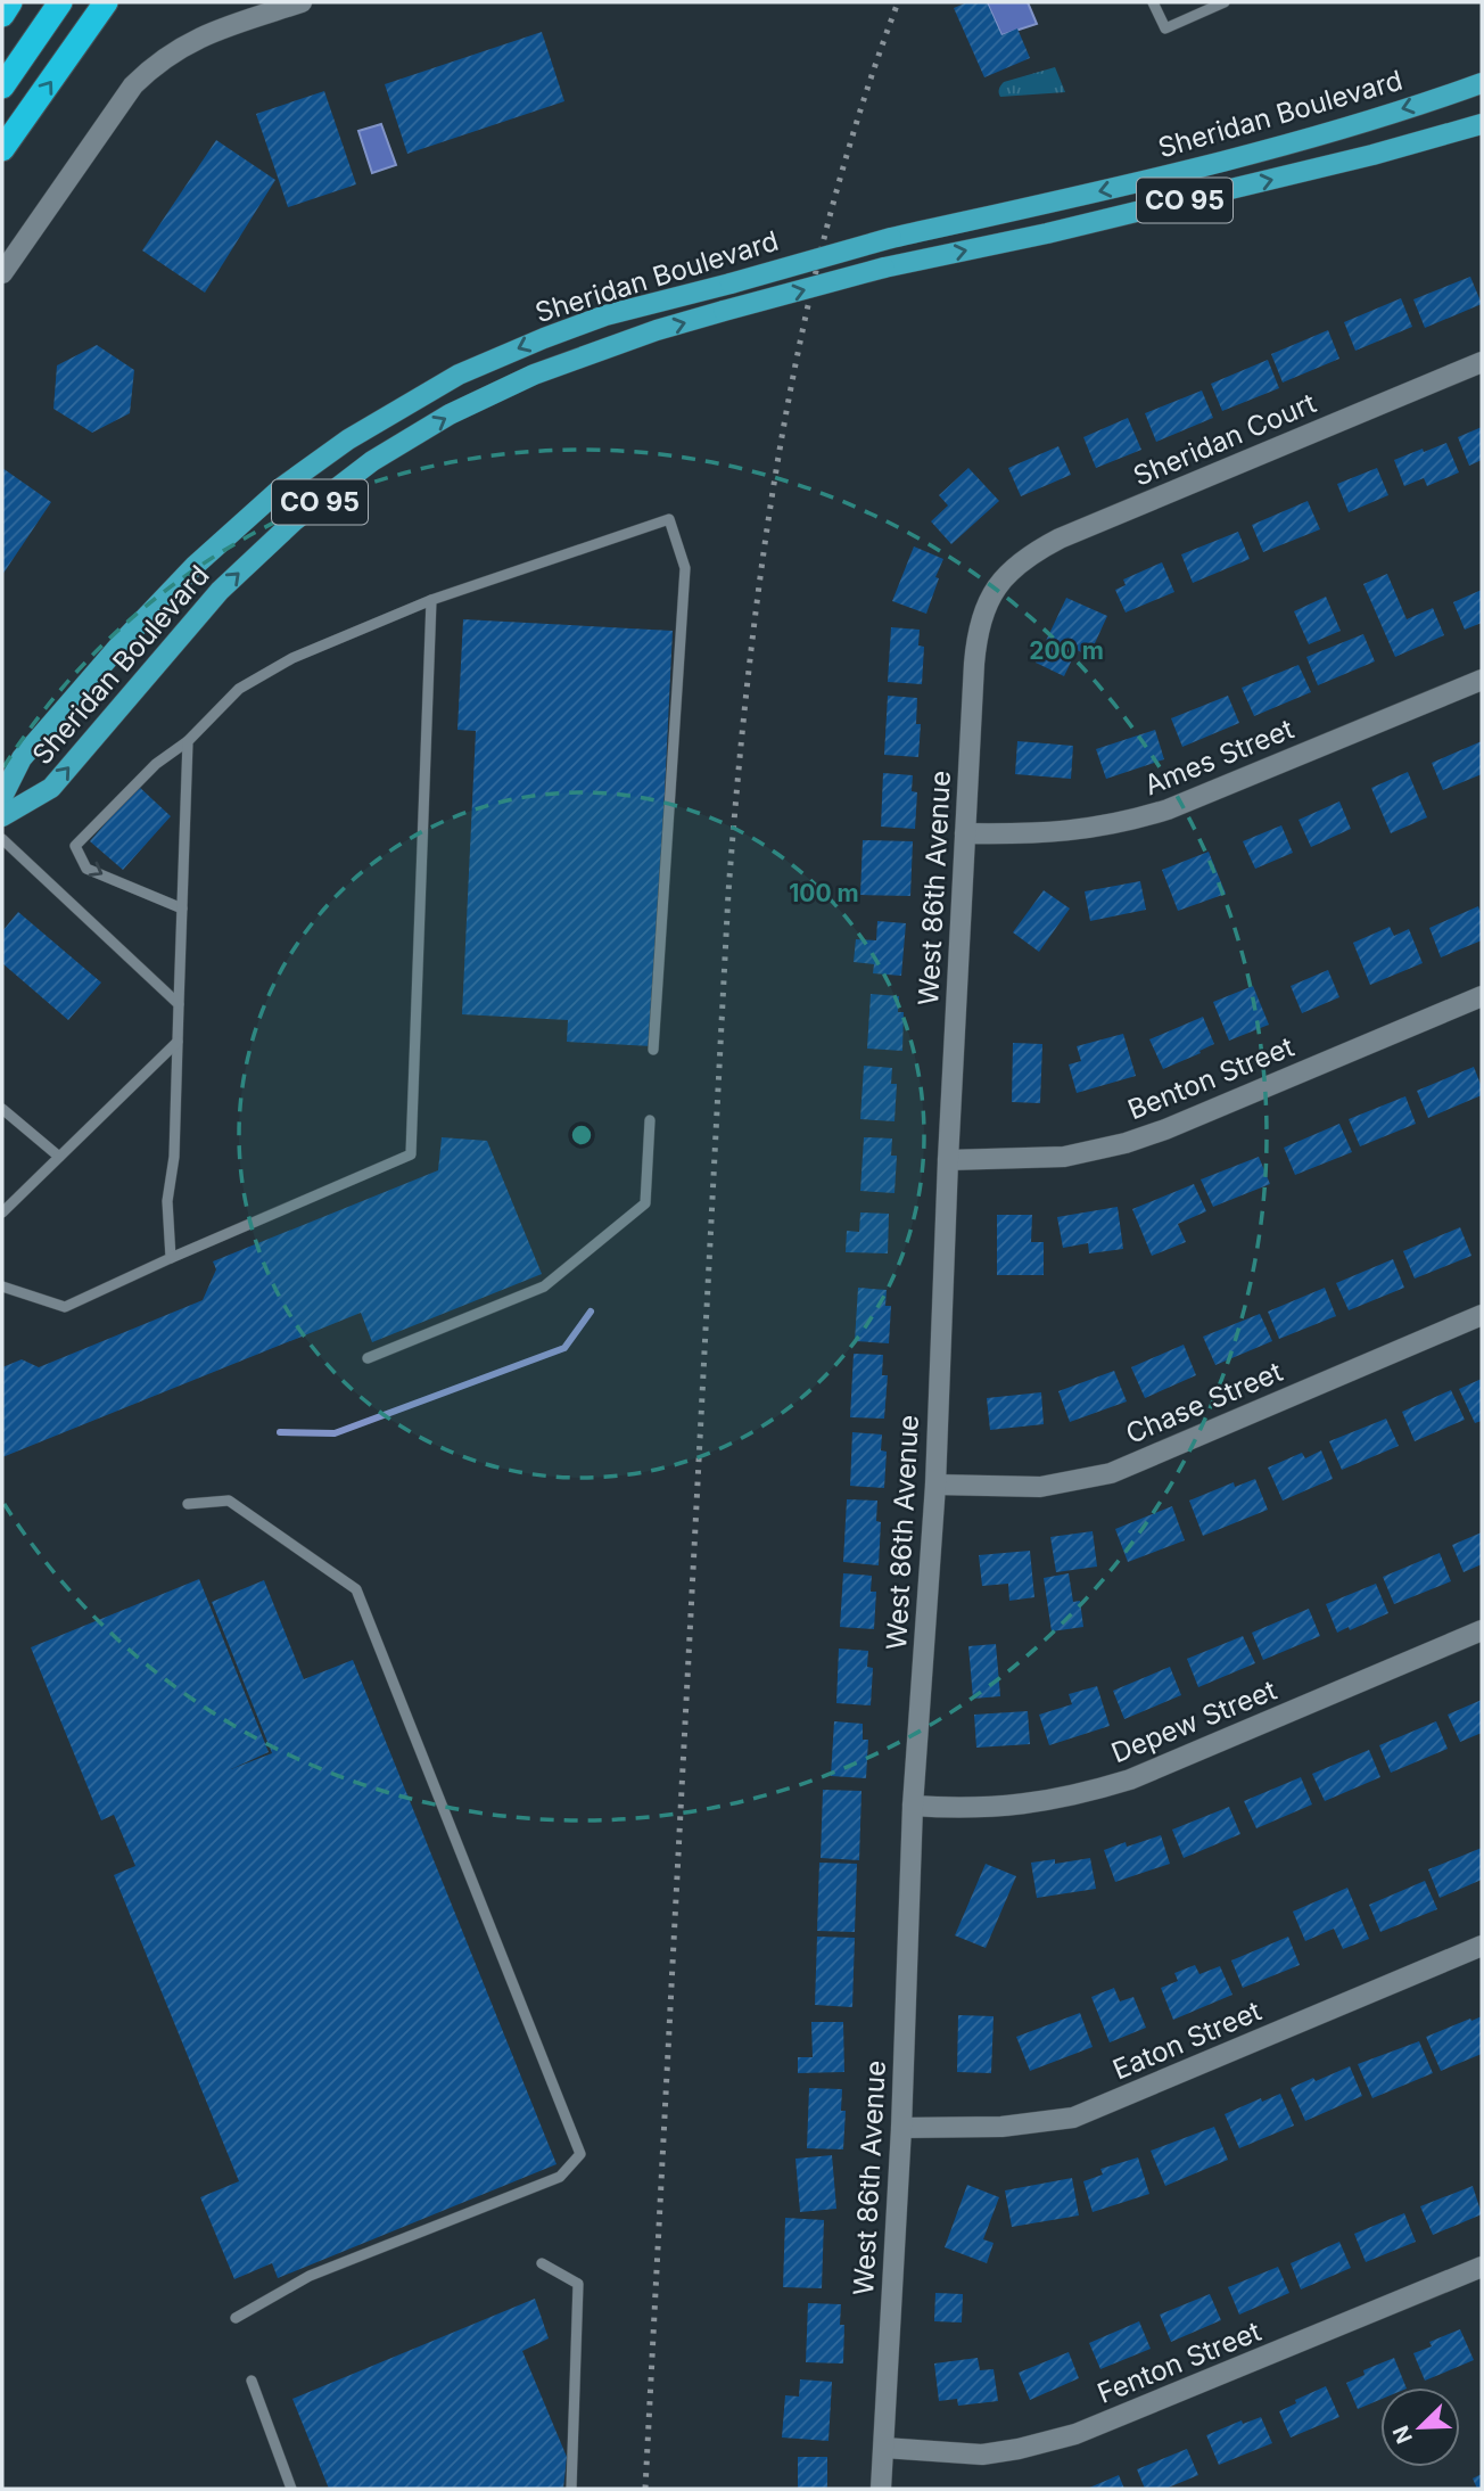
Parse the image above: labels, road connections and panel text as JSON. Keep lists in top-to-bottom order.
{
  "streets": {
    "main road": ["Sheridan Boulevard", "CO 95"],
    "street": [
      "Sheridan Court",
      "Ames Street",
      "West 86th Avenue",
      "Benton Street",
      "Chase Street",
      "Depew Street",
      "Eaton Street",
      "Fenton Street"
    ]
  },
  "crossings": [
    ["Sheridan Court", "West 86th Avenue"],
    ["Ames Street", "West 86th Avenue"],
    ["West 86th Avenue", "Benton Street"],
    ["West 86th Avenue", "Chase Street"],
    ["West 86th Avenue", "Depew Street"],
    ["West 86th Avenue", "Eaton Street"],
    ["West 86th Avenue", "Fenton Street"]
  ],
  "north": "bottom left",
  "rings": ["200 m", "100 m"]
}
